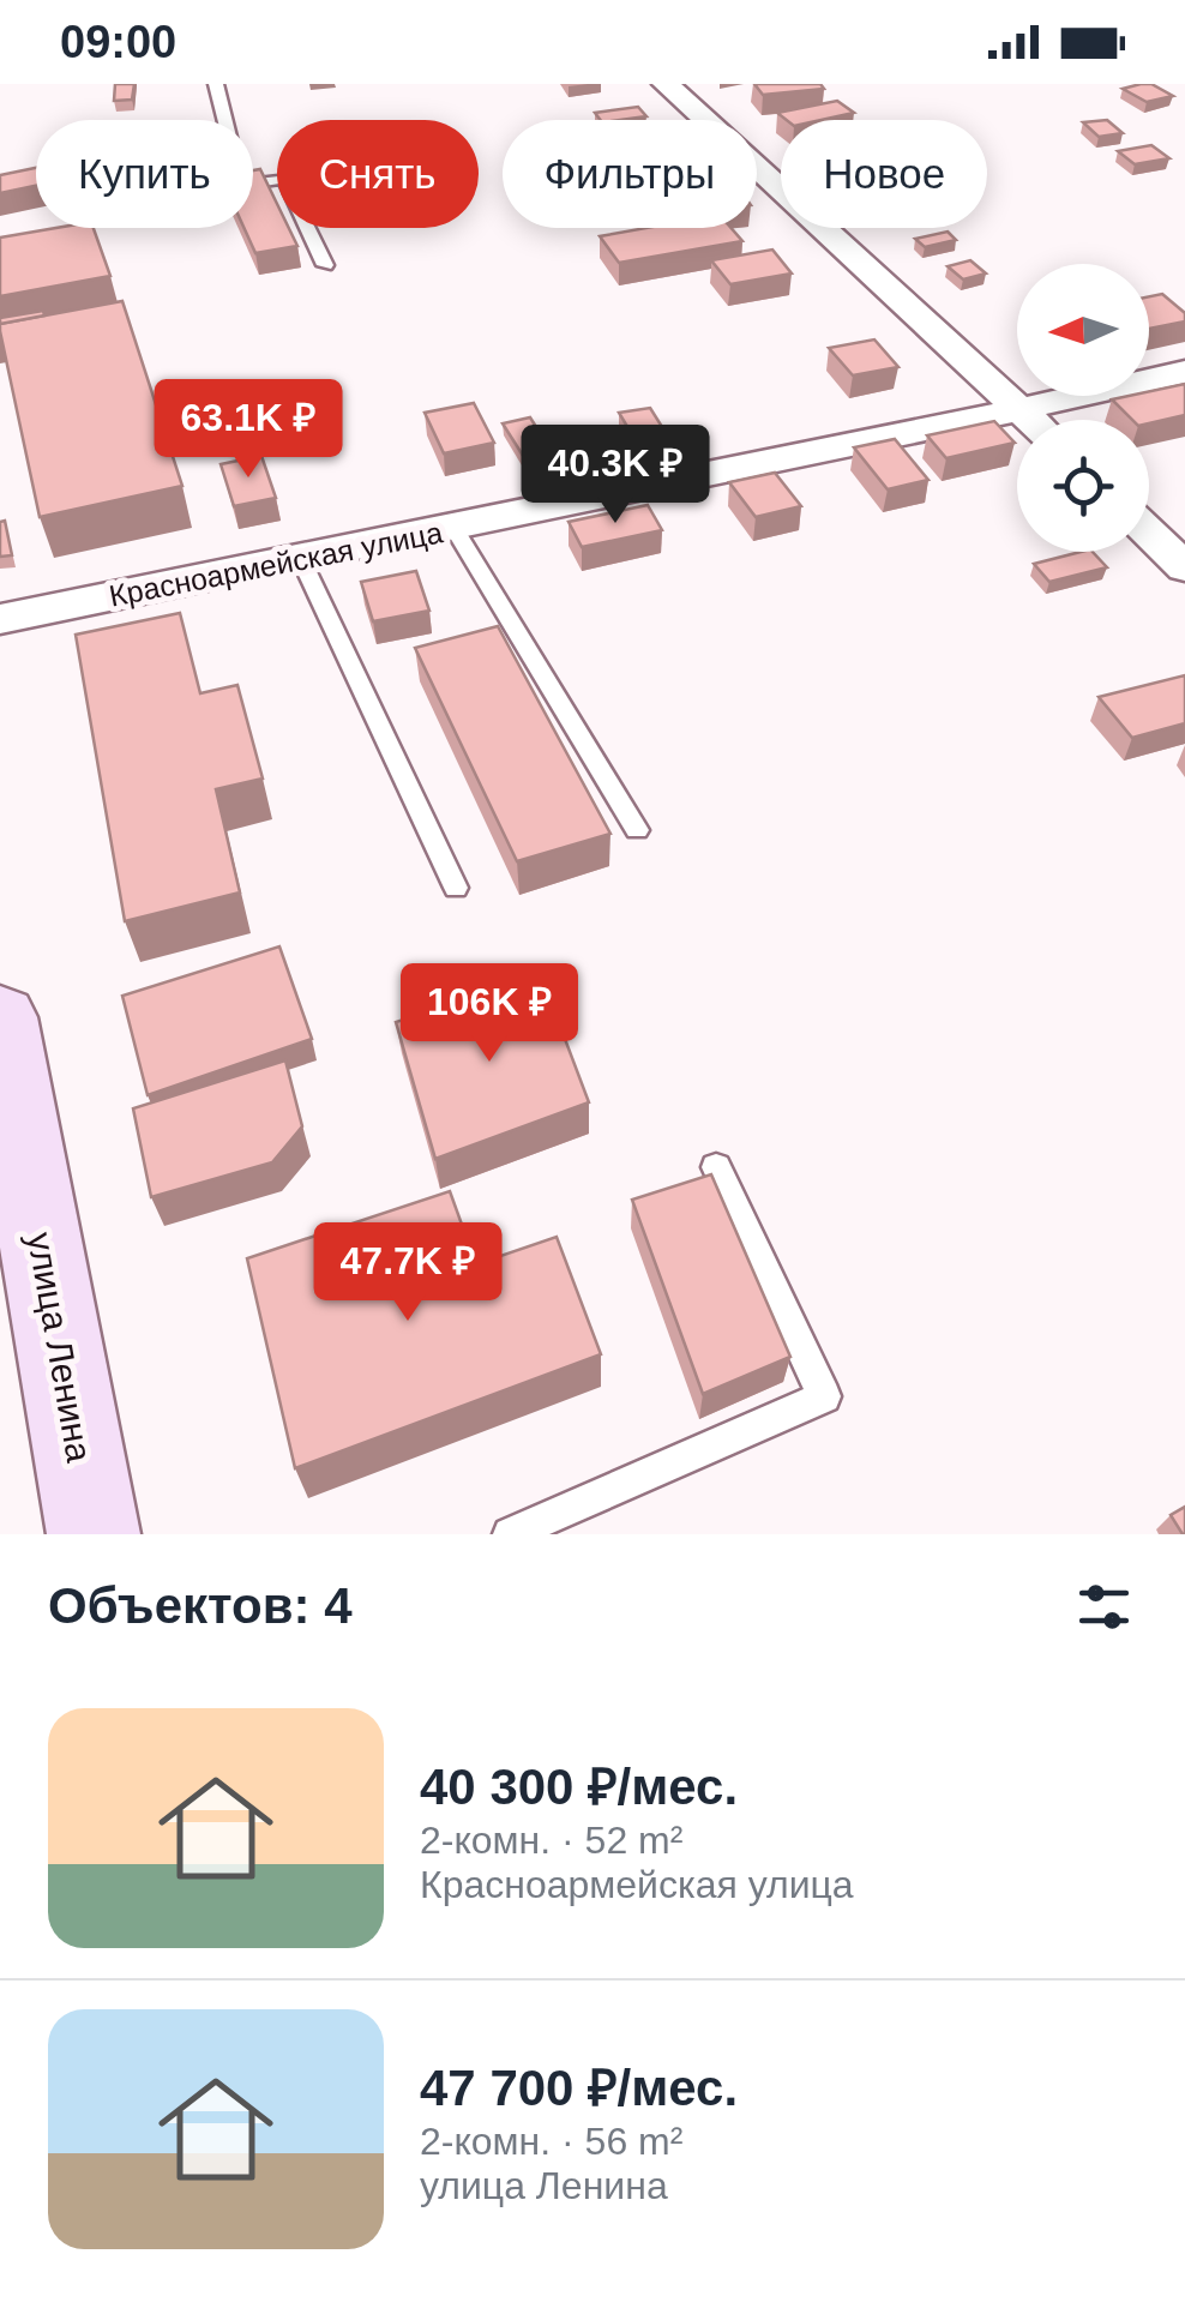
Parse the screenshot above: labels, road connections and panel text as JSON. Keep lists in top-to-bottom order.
{
  "streets": {
    "street": ["Красноармейская улица", "улица Ленина"]
  },
  "north": "left",
  "page": {
    "status": "09:00",
    "chip": [
      "Купить",
      "Снять",
      "Фильтры",
      "Новое"
    ],
    "price": [
      "63.1K ₽",
      "40.3K ₽",
      "106K ₽",
      "47.7K ₽"
    ],
    "heading": "Объектов: 4",
    "list": [
      {
        "name": "40 300 ₽/мес.",
        "note": "2-комн. · 52 m² · Красноармейская улица"
      },
      {
        "name": "47 700 ₽/мес.",
        "note": "2-комн. · 56 m² · улица Ленина"
      }
    ]
  }
}
